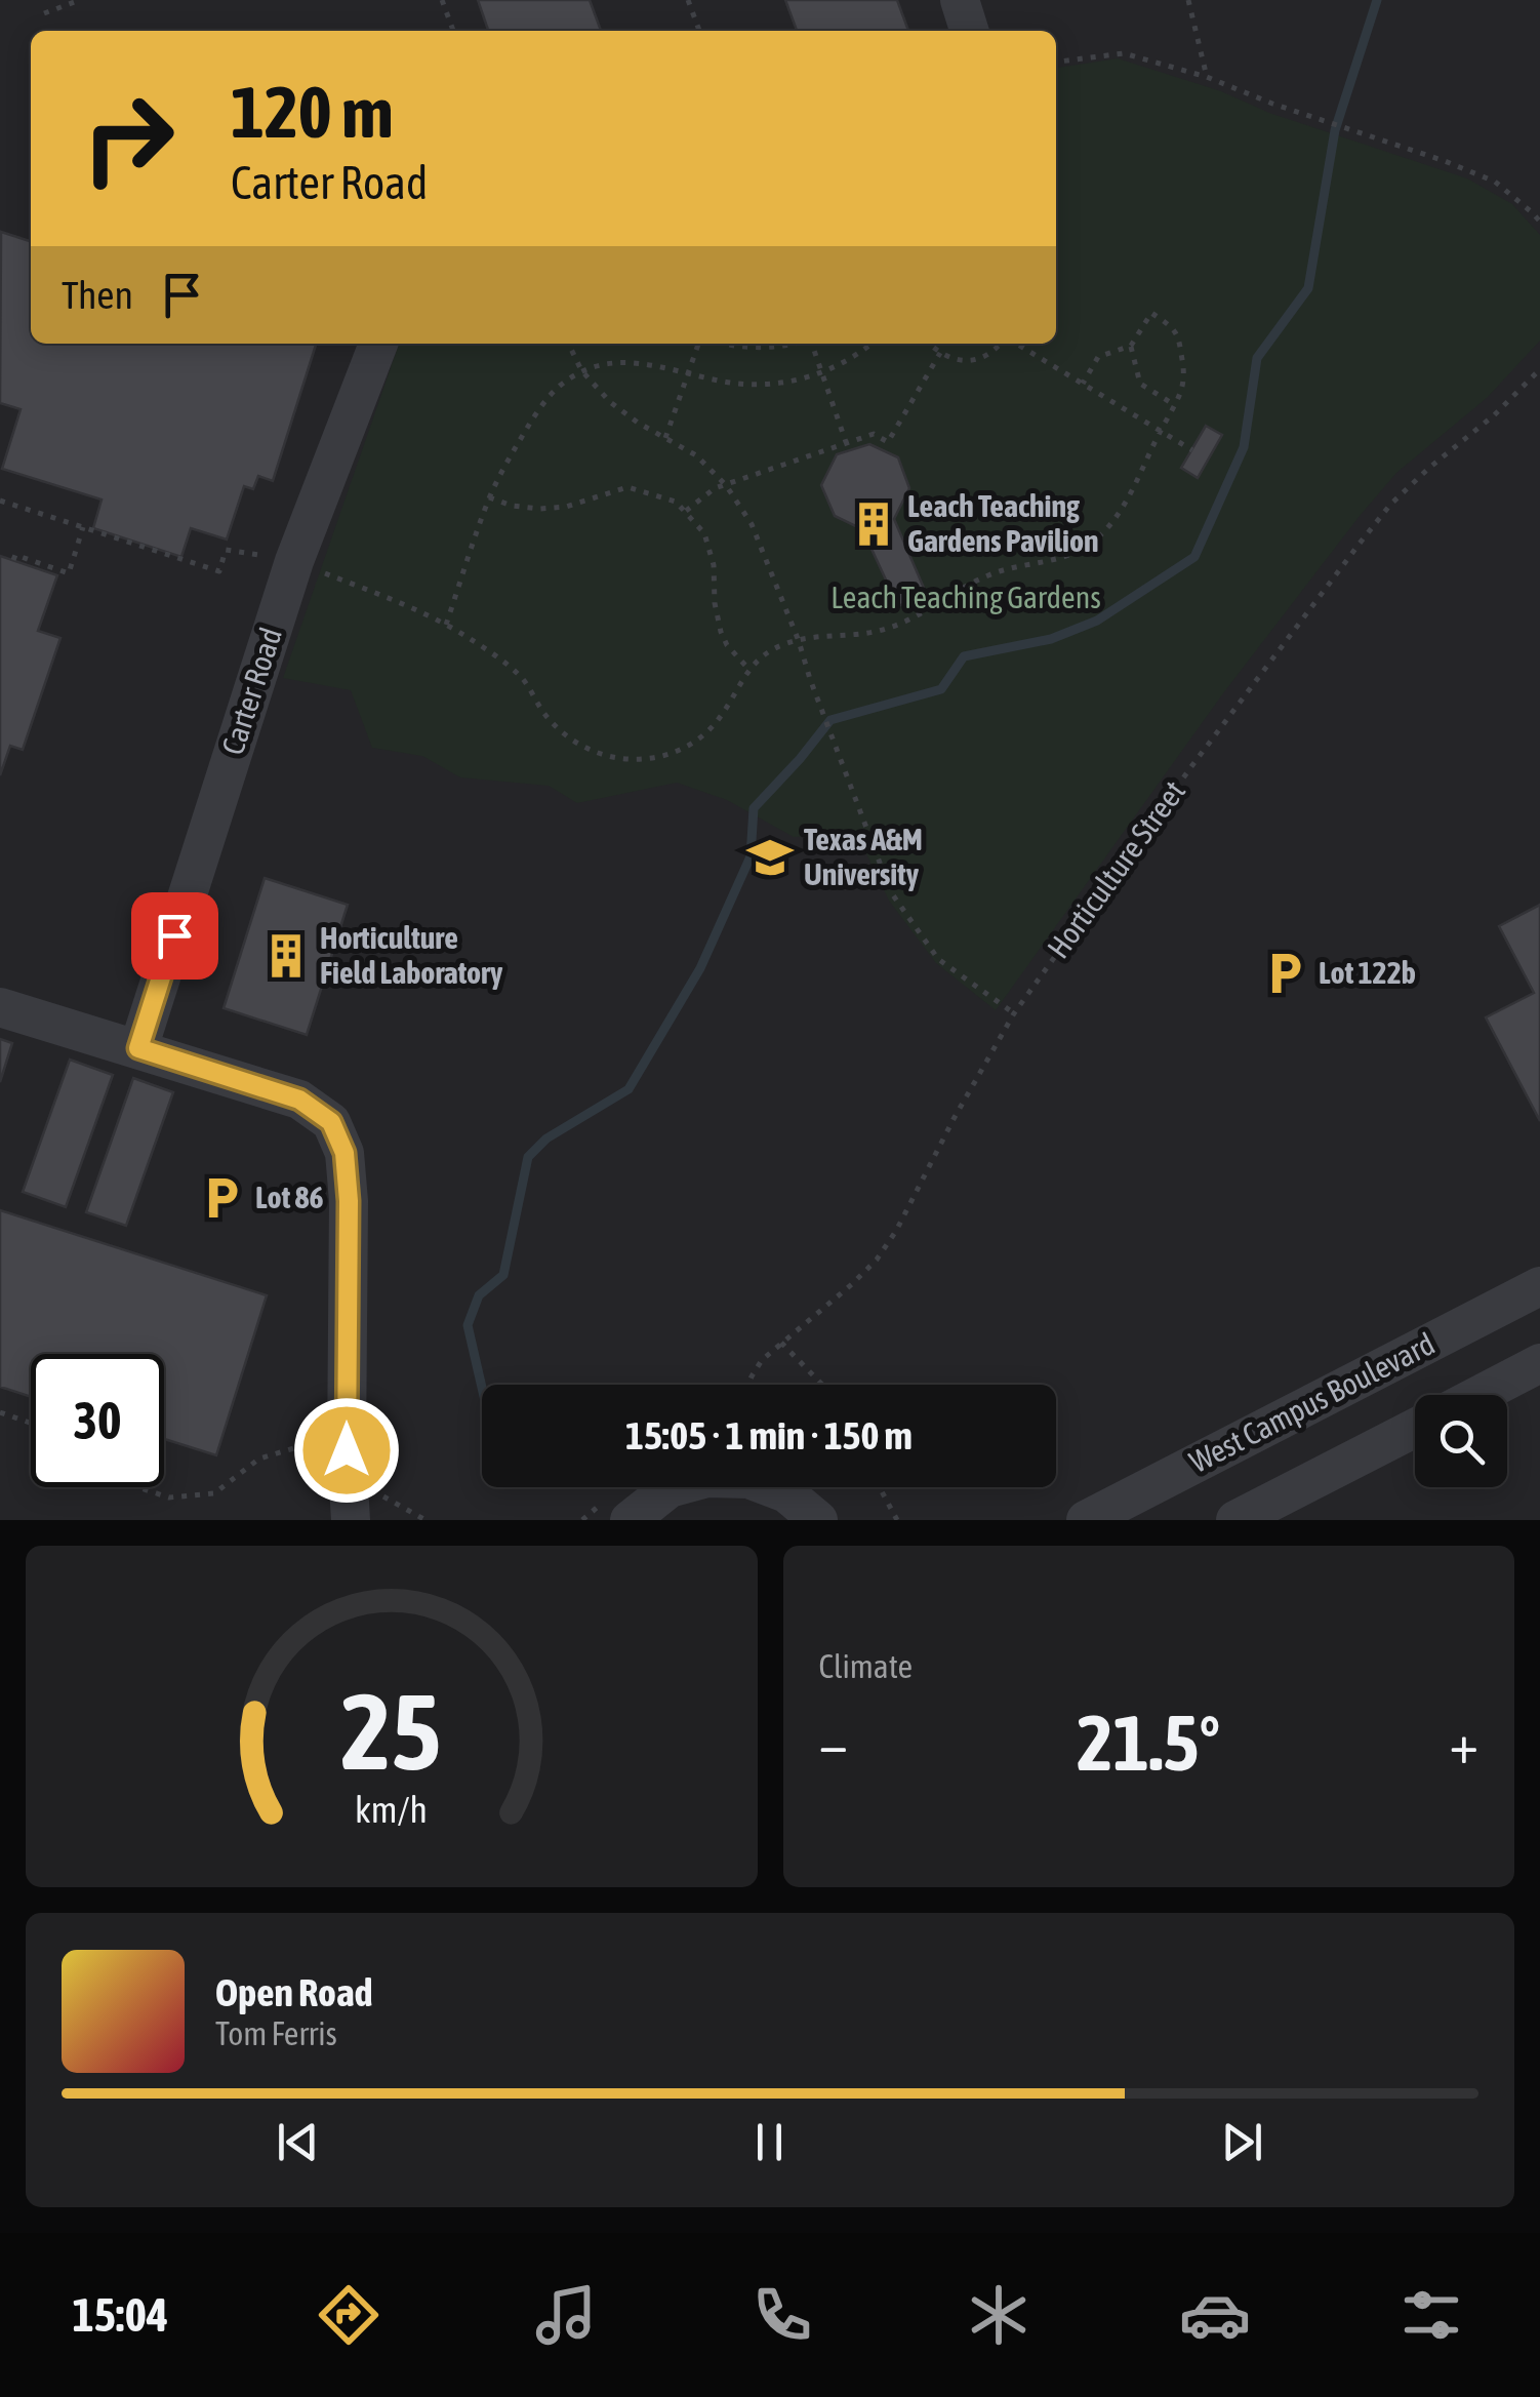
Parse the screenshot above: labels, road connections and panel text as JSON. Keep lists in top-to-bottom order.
{
  "streets": {
    "street": ["Carter Road", "West Campus Boulevard"],
    "path": ["Horticulture Street"]
  },
  "parks": ["Leach Teaching Gardens"],
  "places": {
    "building": ["Leach Teaching Gardens Pavilion", "Horticulture Field Laboratory"],
    "school or university": ["Texas A&M University"],
    "parking": ["Lot 122b", "Lot 86"]
  },
  "page": {
    "turn": ["120 m", "Carter Road"],
    "then": "Then",
    "limit": "30",
    "trip": "15:05 · 1 min · 150 m",
    "tile": "Climate",
    "heat": ["−", "21.5°", "+"],
    "song": ["Open Road", "Tom Ferris"],
    "tabs": "15:04",
    "gauge": ["25", "km/h"]
  }
}
